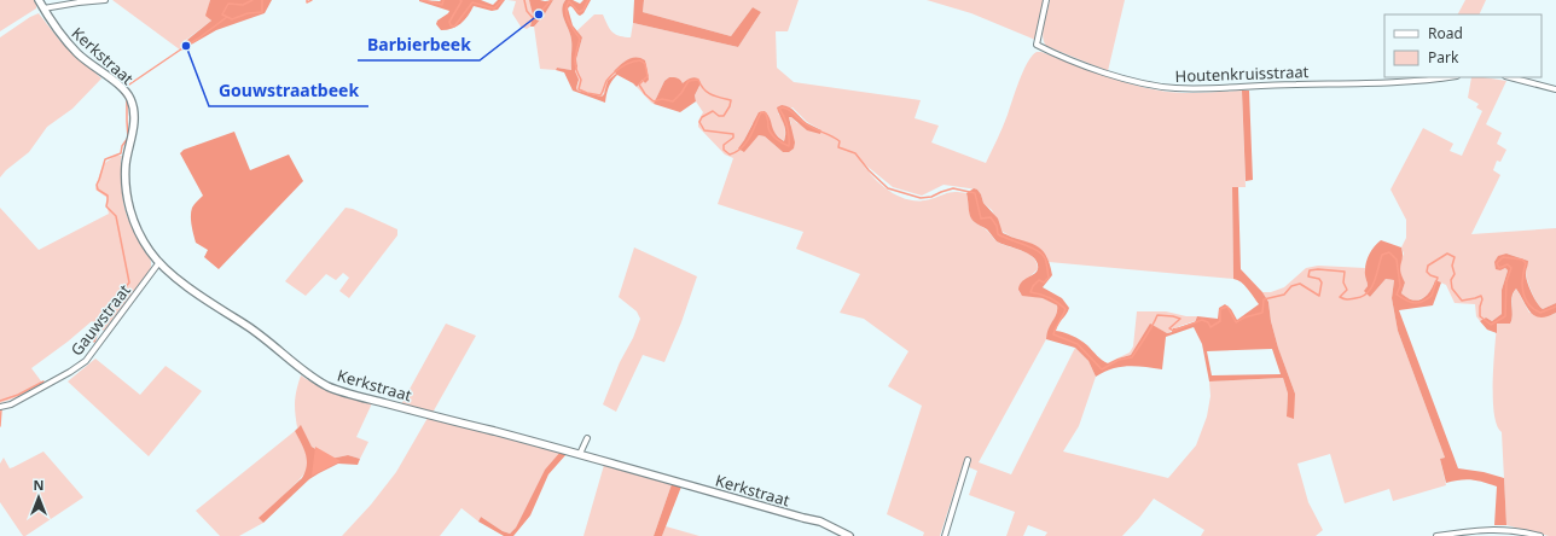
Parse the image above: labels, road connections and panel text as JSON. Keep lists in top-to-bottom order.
{
  "streets": {
    "street": ["Kerkstraat", "Houtenkruisstraat", "Gauwstraat"]
  },
  "crossings": [
    ["Kerkstraat", "Gauwstraat"]
  ],
  "places": ["Barbierbeek", "Gouwstraatbeek"],
  "legend": ["Road", "Park"],
  "north": "top"
}
